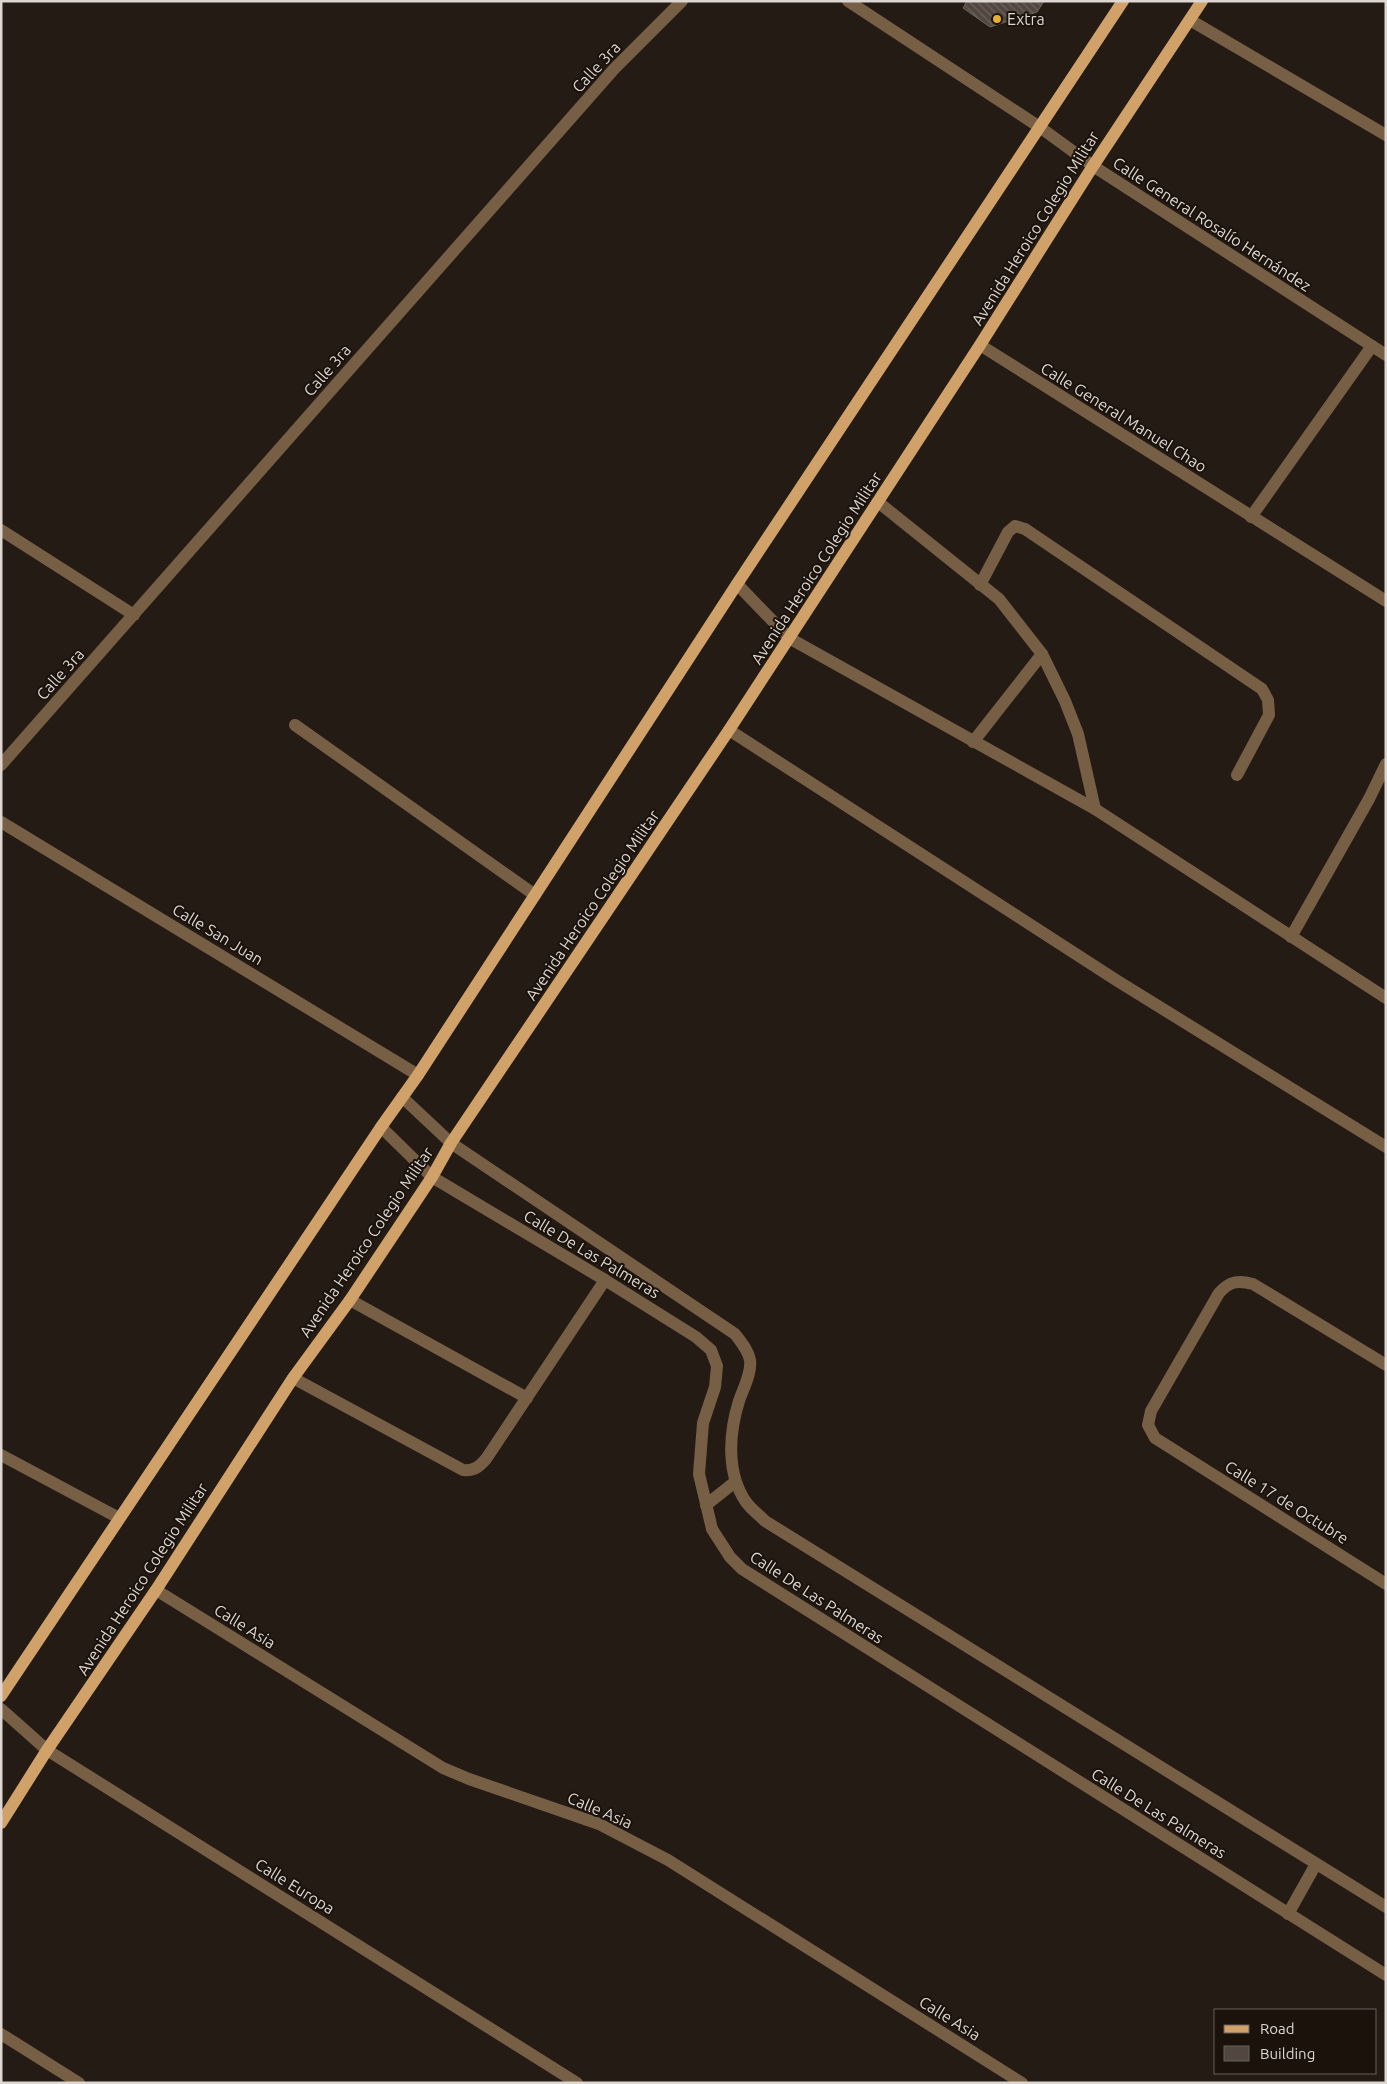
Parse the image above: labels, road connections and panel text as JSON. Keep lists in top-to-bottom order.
{
  "streets": {
    "main road": ["Avenida Heroico Colegio Militar"],
    "street": [
      "Calle 3ra",
      "Calle General Rosalío Hernández",
      "Calle General Manuel Chao",
      "Calle San Juan",
      "Calle De Las Palmeras",
      "Calle 17 de Octubre",
      "Calle Asia",
      "Calle Europa"
    ]
  },
  "crossings": [
    ["Calle General Rosalío Hernández", "Avenida Heroico Colegio Militar"],
    ["Avenida Heroico Colegio Militar", "Calle General Manuel Chao"],
    ["Avenida Heroico Colegio Militar", "Calle De Las Palmeras"],
    ["Avenida Heroico Colegio Militar", "Calle Asia"],
    ["Avenida Heroico Colegio Militar", "Calle Europa"]
  ],
  "places": ["Extra"],
  "legend": ["Road", "Building"]
}
